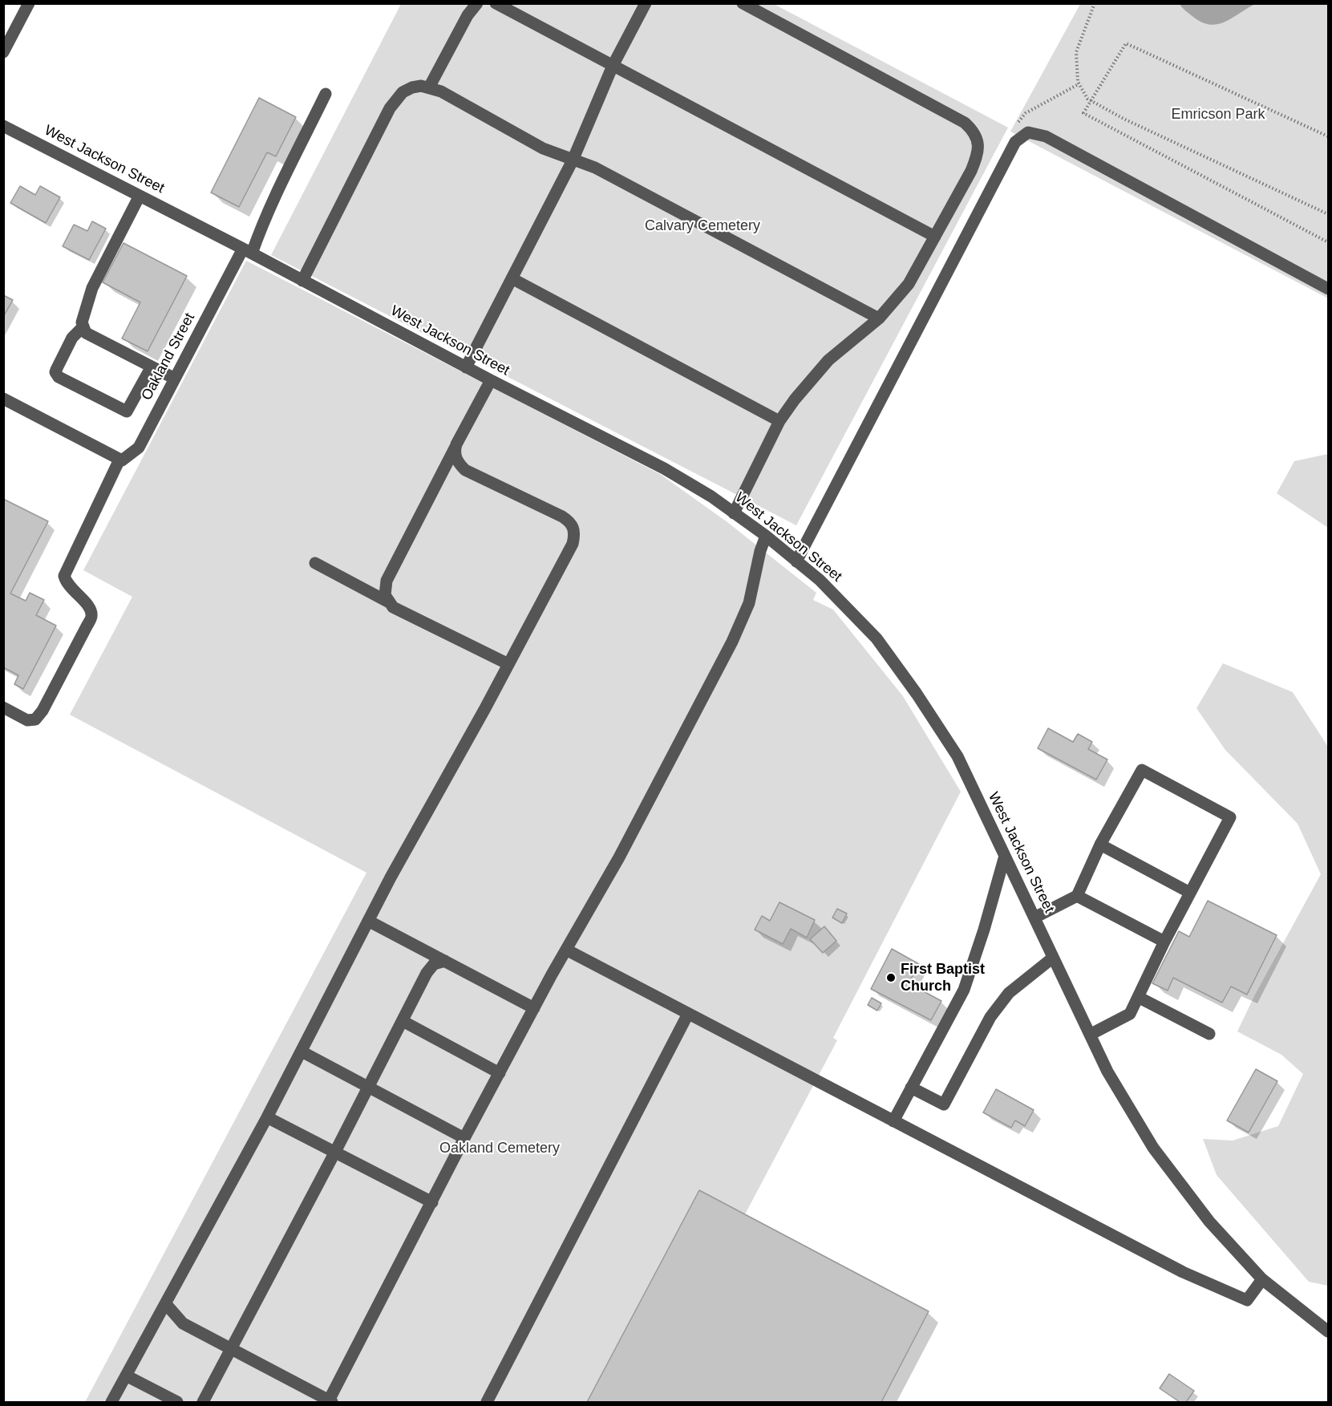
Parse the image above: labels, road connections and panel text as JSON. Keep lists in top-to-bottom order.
{
  "streets": {
    "street": ["West Jackson Street", "Oakland Street"]
  },
  "crossings": [
    ["West Jackson Street", "Oakland Street"]
  ],
  "parks": ["Emricson Park", "Calvary Cemetery", "Oakland Cemetery"],
  "places": ["First Baptist Church"]
}
